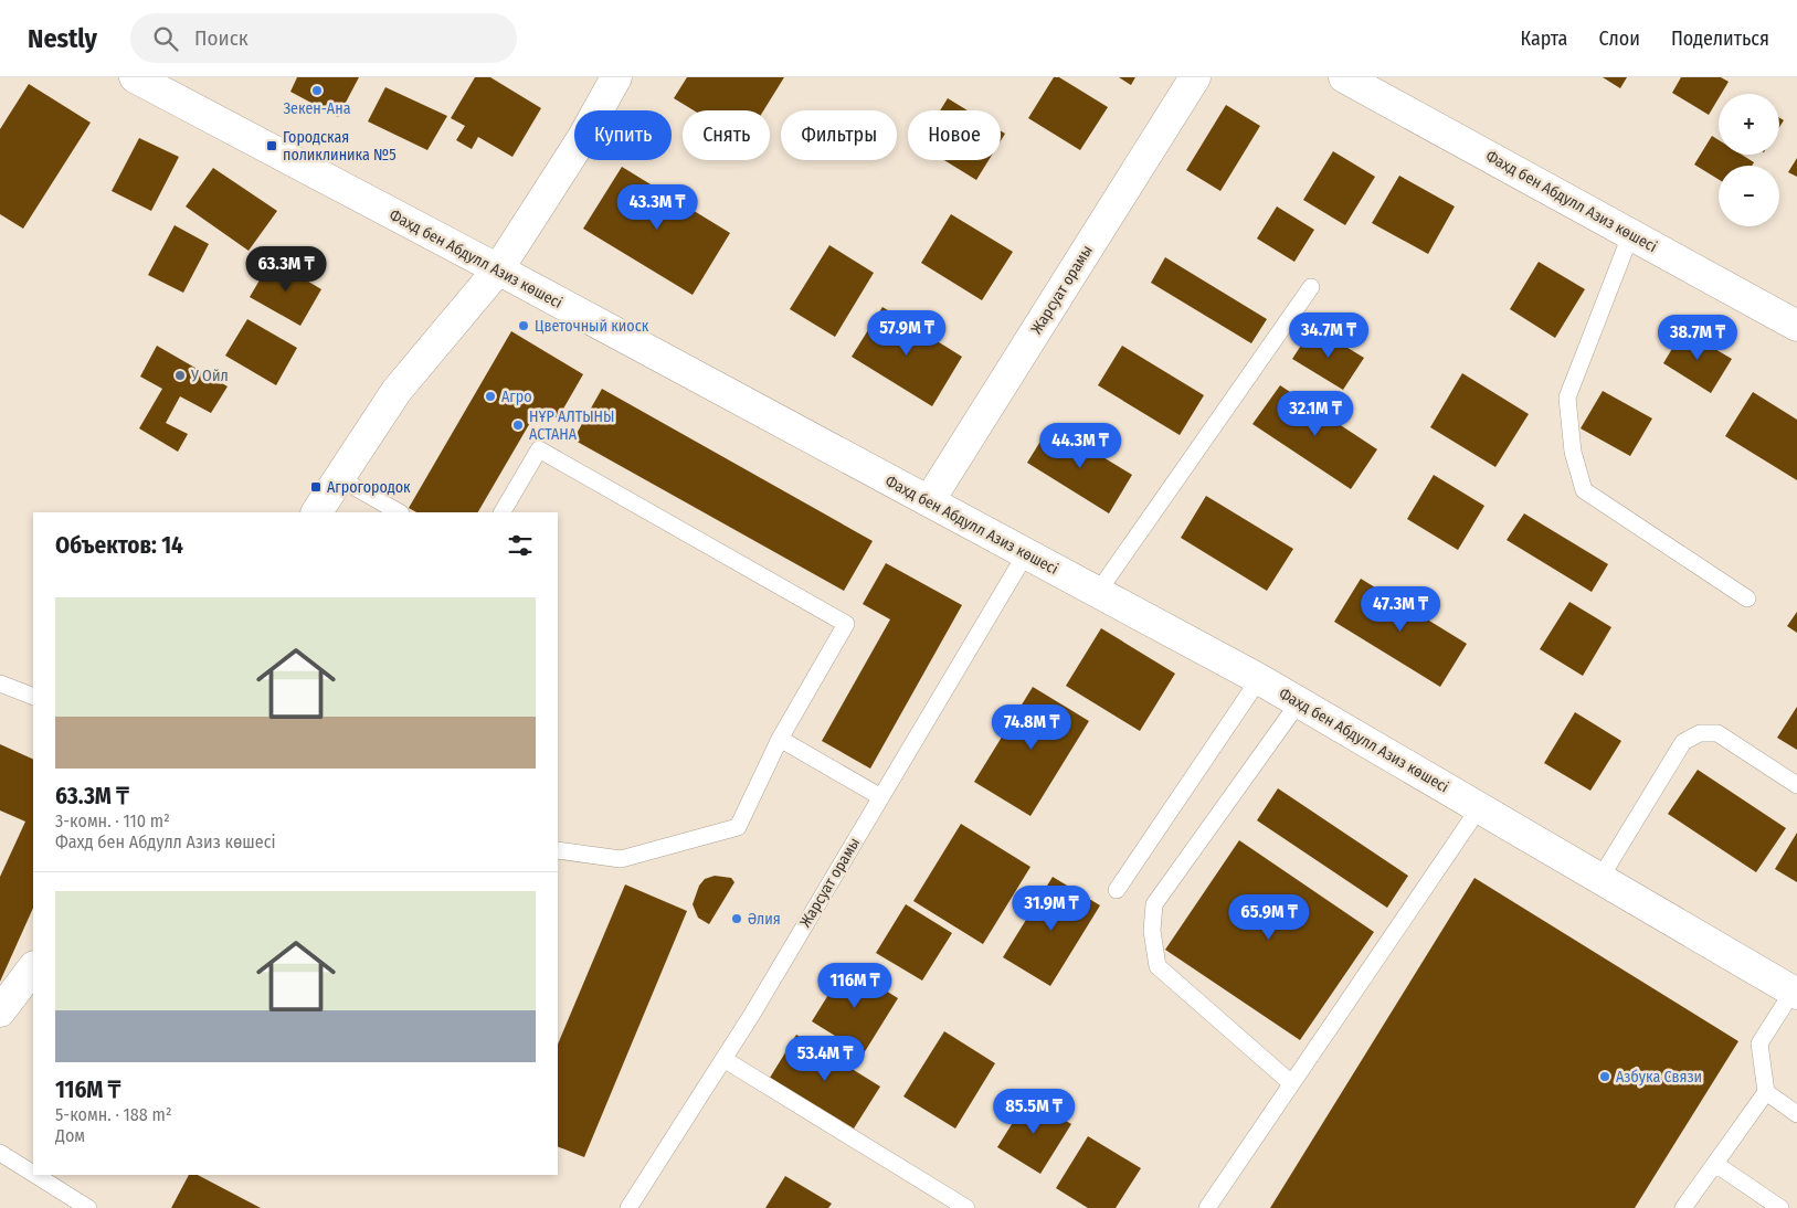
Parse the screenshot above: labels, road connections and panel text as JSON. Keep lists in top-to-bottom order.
{
  "streets": {
    "street": ["Фахд бен Абдулл Азиз көшесі", "Жарсуат орамы"]
  },
  "crossings": [
    ["Фахд бен Абдулл Азиз көшесі", "Жарсуат орамы"]
  ],
  "places": {
    "other": [
      "Зекен-Ана",
      "Цветочный киоск",
      "У Ойл",
      "Агро",
      "НҰР АЛТЫНЫ АСТАНА",
      "Әлия",
      "Азбука Связи"
    ],
    "transit": ["Городская поликлиника №5", "Агрогородок"]
  },
  "page": {
    "header": "Nestly",
    "search": "Поиск",
    "nav": ["Карта", "Слои", "Поделиться"],
    "map_buttons": ["+", "−"],
    "chip": [
      "Купить",
      "Снять",
      "Фильтры",
      "Новое"
    ],
    "price": [
      "43.3M ₸",
      "63.3M ₸",
      "57.9M ₸",
      "34.7M ₸",
      "38.7M ₸",
      "32.1M ₸",
      "44.3M ₸",
      "47.3M ₸",
      "74.8M ₸",
      "31.9M ₸",
      "65.9M ₸",
      "116M ₸",
      "53.4M ₸",
      "85.5M ₸"
    ],
    "heading": "Объектов: 14",
    "list": [
      {
        "name": "63.3M ₸",
        "note": "3-комн. · 110 m² · Фахд бен Абдулл Азиз көшесі"
      },
      {
        "name": "116M ₸",
        "note": "5-комн. · 188 m² · Дом"
      }
    ]
  }
}
